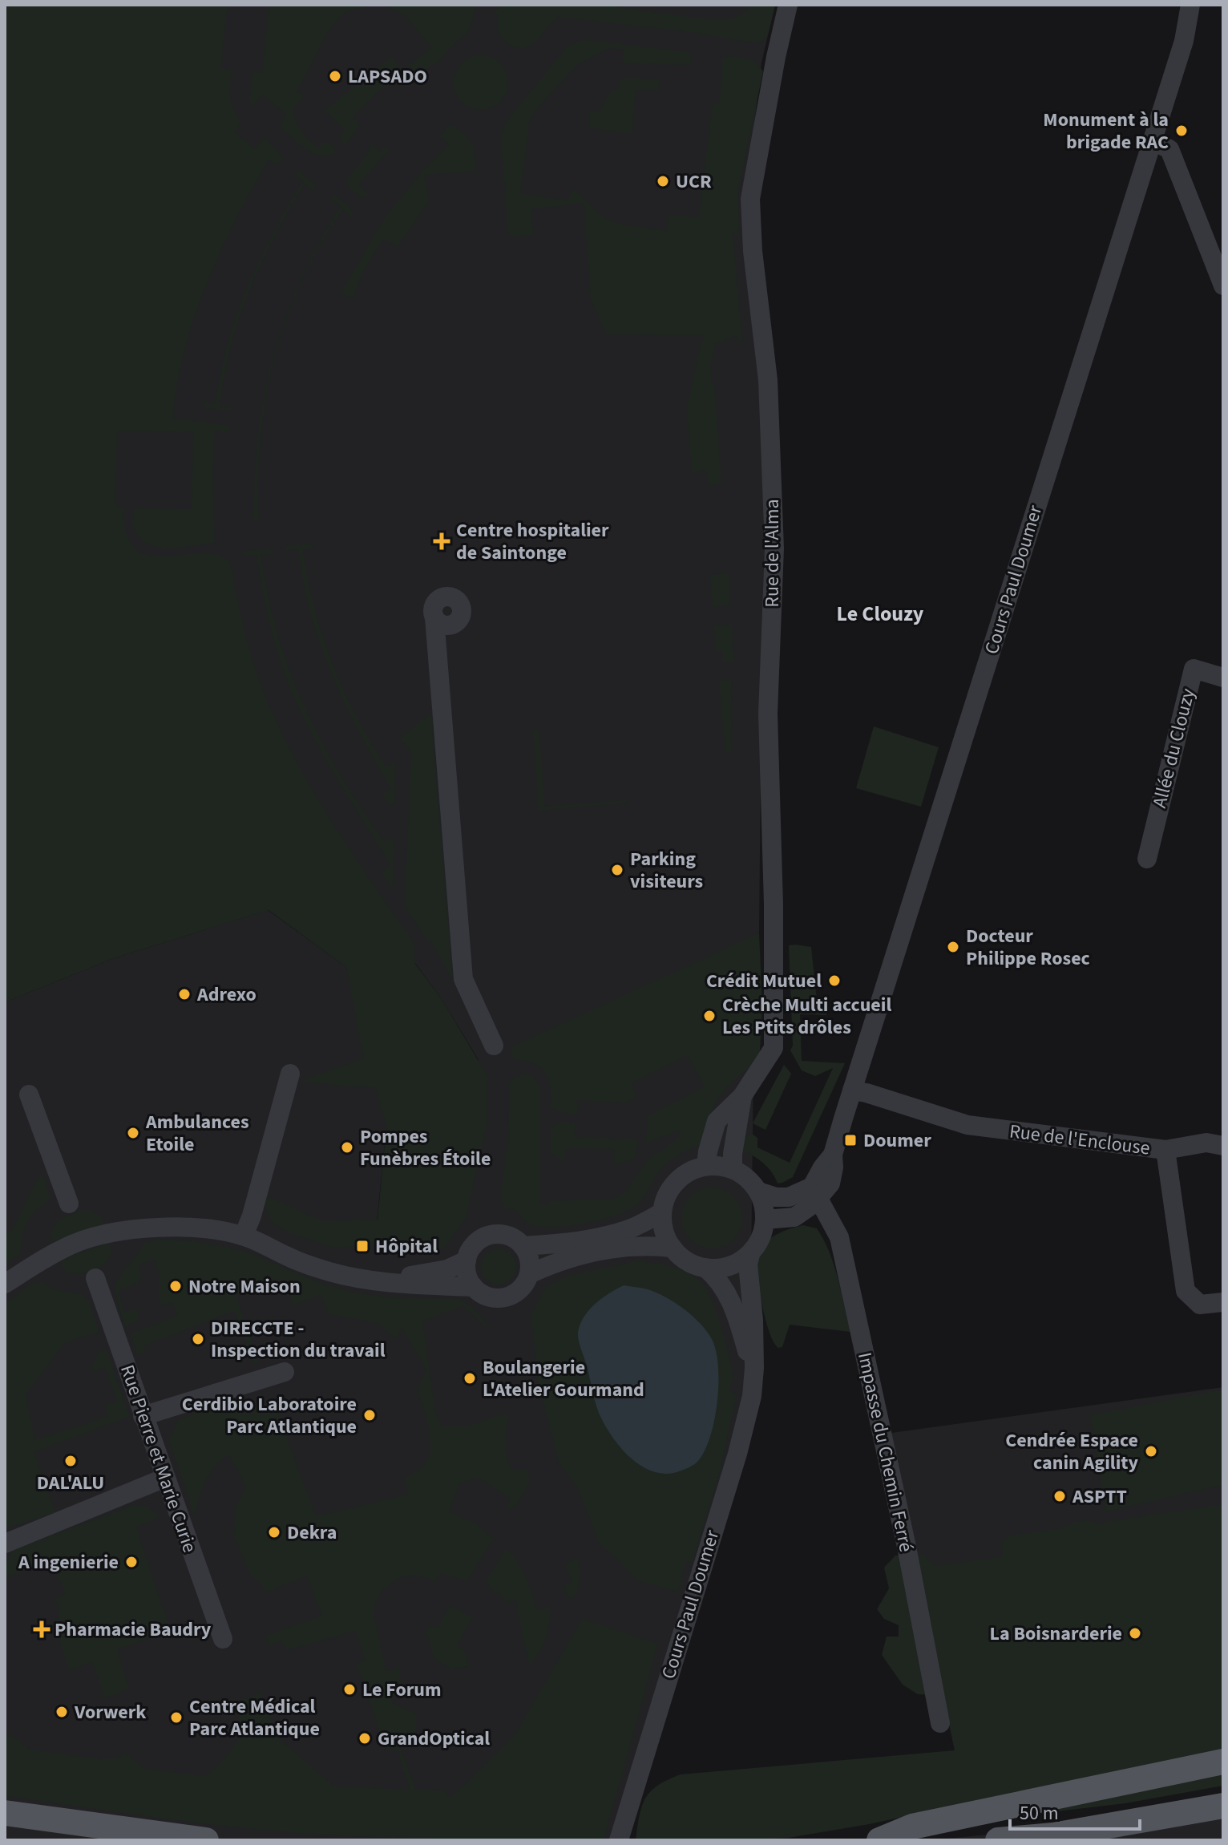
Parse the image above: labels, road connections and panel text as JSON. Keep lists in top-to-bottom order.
{
  "streets": {
    "street": [
      "Rue de l'Alma",
      "Cours Paul Doumer",
      "Allée du Clouzy",
      "Rue de l'Enclouse",
      "Impasse du Chemin Ferré",
      "Rue Pierre et Marie Curie"
    ]
  },
  "crossings": [
    ["Rue de l'Alma", "Cours Paul Doumer"],
    ["Cours Paul Doumer", "Rue de l'Enclouse"],
    ["Cours Paul Doumer", "Impasse du Chemin Ferré"]
  ],
  "districts": ["Le Clouzy"],
  "places": {
    "other": [
      "LAPSADO",
      "Monument à la brigade RAC",
      "UCR",
      "Parking visiteurs",
      "Docteur Philippe Rosec",
      "Crédit Mutuel",
      "Adrexo",
      "Crèche Multi accueil Les Ptits drôles",
      "Ambulances Etoile",
      "Pompes Funèbres Étoile",
      "Notre Maison",
      "DIRECCTE - Inspection du travail",
      "Boulangerie L'Atelier Gourmand",
      "Cerdibio Laboratoire Parc Atlantique",
      "Cendrée Espace canin Agility",
      "DAL'ALU",
      "ASPTT",
      "Dekra",
      "A ingenierie",
      "La Boisnarderie",
      "Le Forum",
      "Vorwerk",
      "Centre Médical Parc Atlantique",
      "GrandOptical"
    ],
    "health": ["Centre hospitalier de Saintonge", "Pharmacie Baudry"],
    "transit": ["Doumer", "Hôpital"]
  },
  "scale_bar": "50 m"
}
